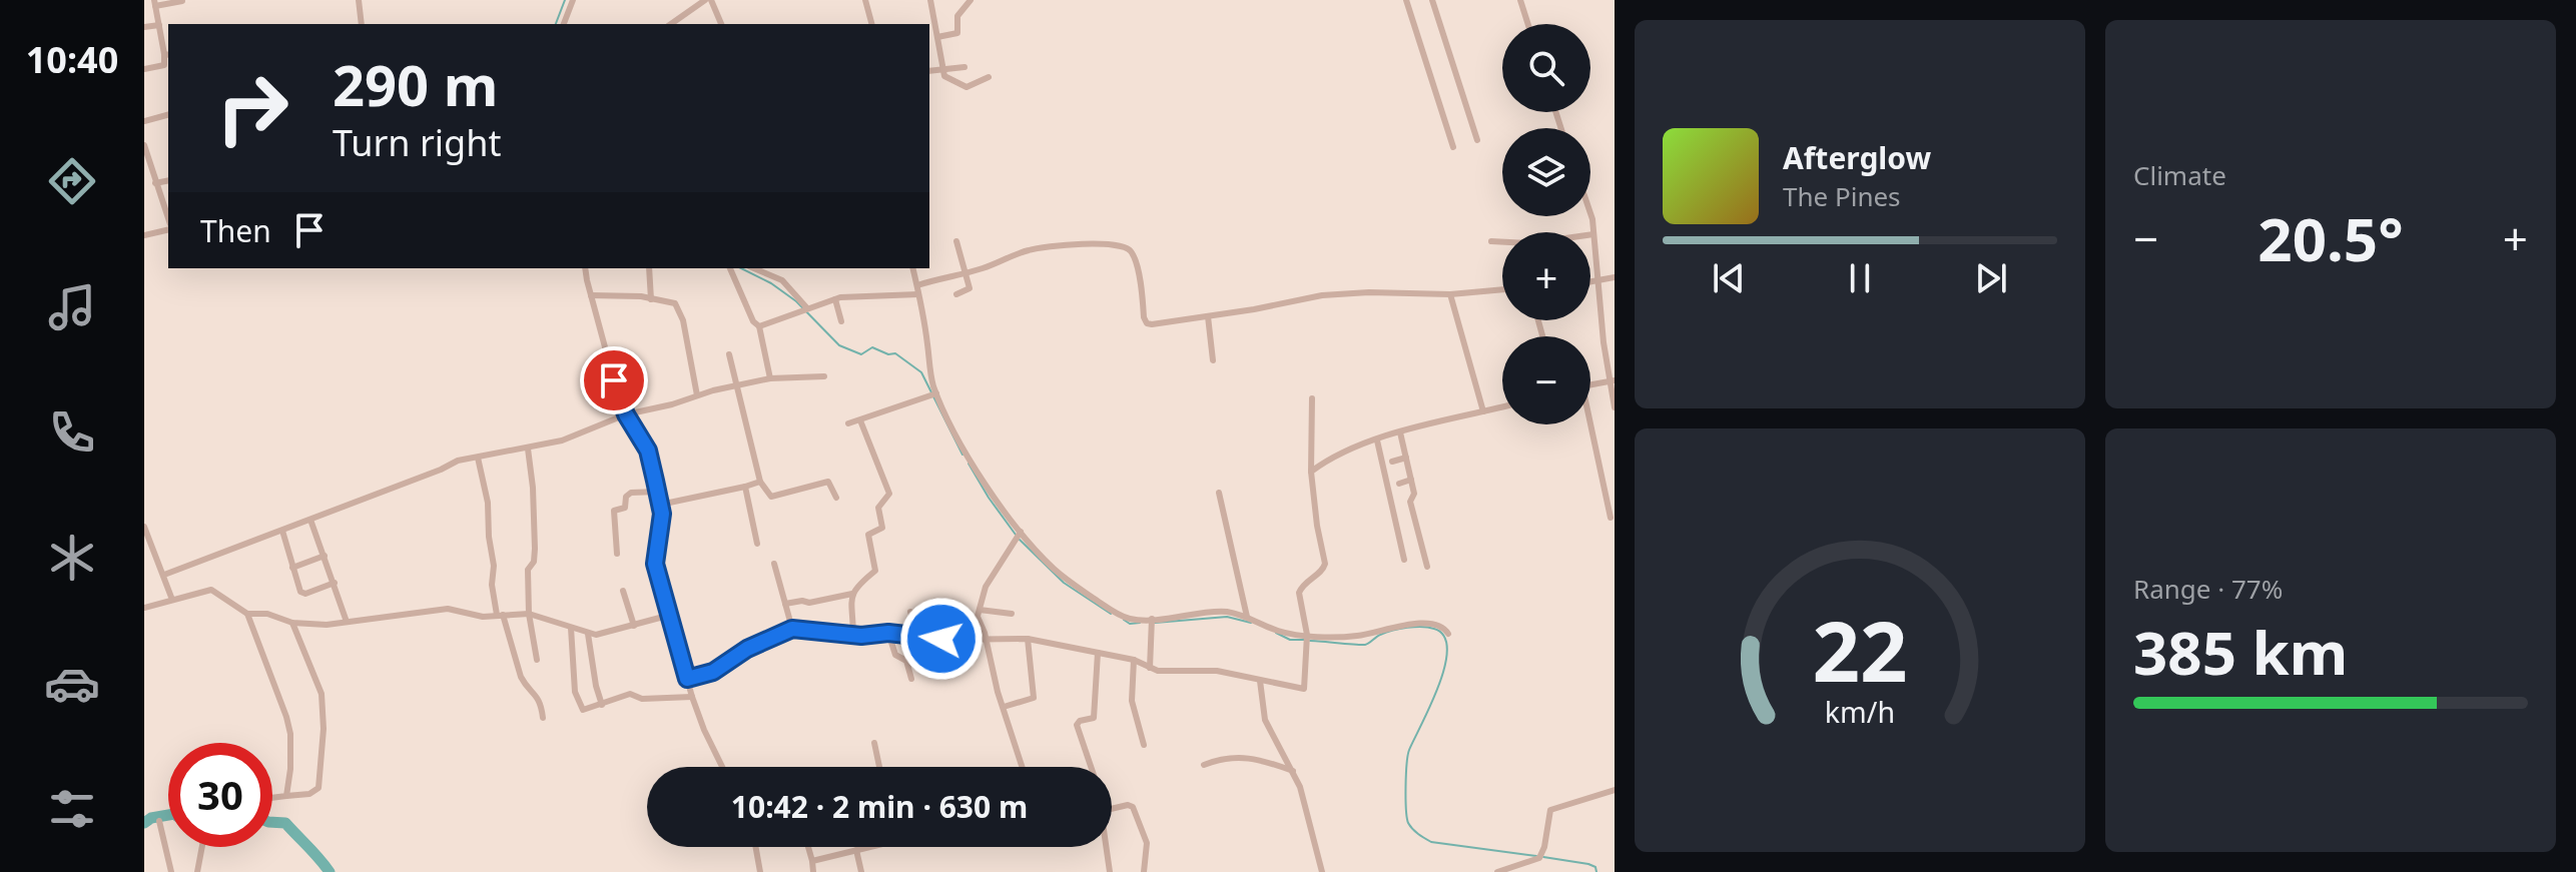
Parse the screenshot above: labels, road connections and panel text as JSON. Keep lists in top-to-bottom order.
{
  "page": {
    "tabs": "10:40",
    "tile": [
      "Climate",
      ["Range · 77%", "385 km"]
    ],
    "map_buttons": ["+", "−"],
    "turn": ["290 m", "Turn right"],
    "song": ["Afterglow", "The Pines"],
    "then": "Then",
    "heat": ["−", "20.5°", "+"],
    "limit": "30",
    "trip": "10:42 · 2 min · 630 m",
    "gauge": ["22", "km/h"]
  }
}
